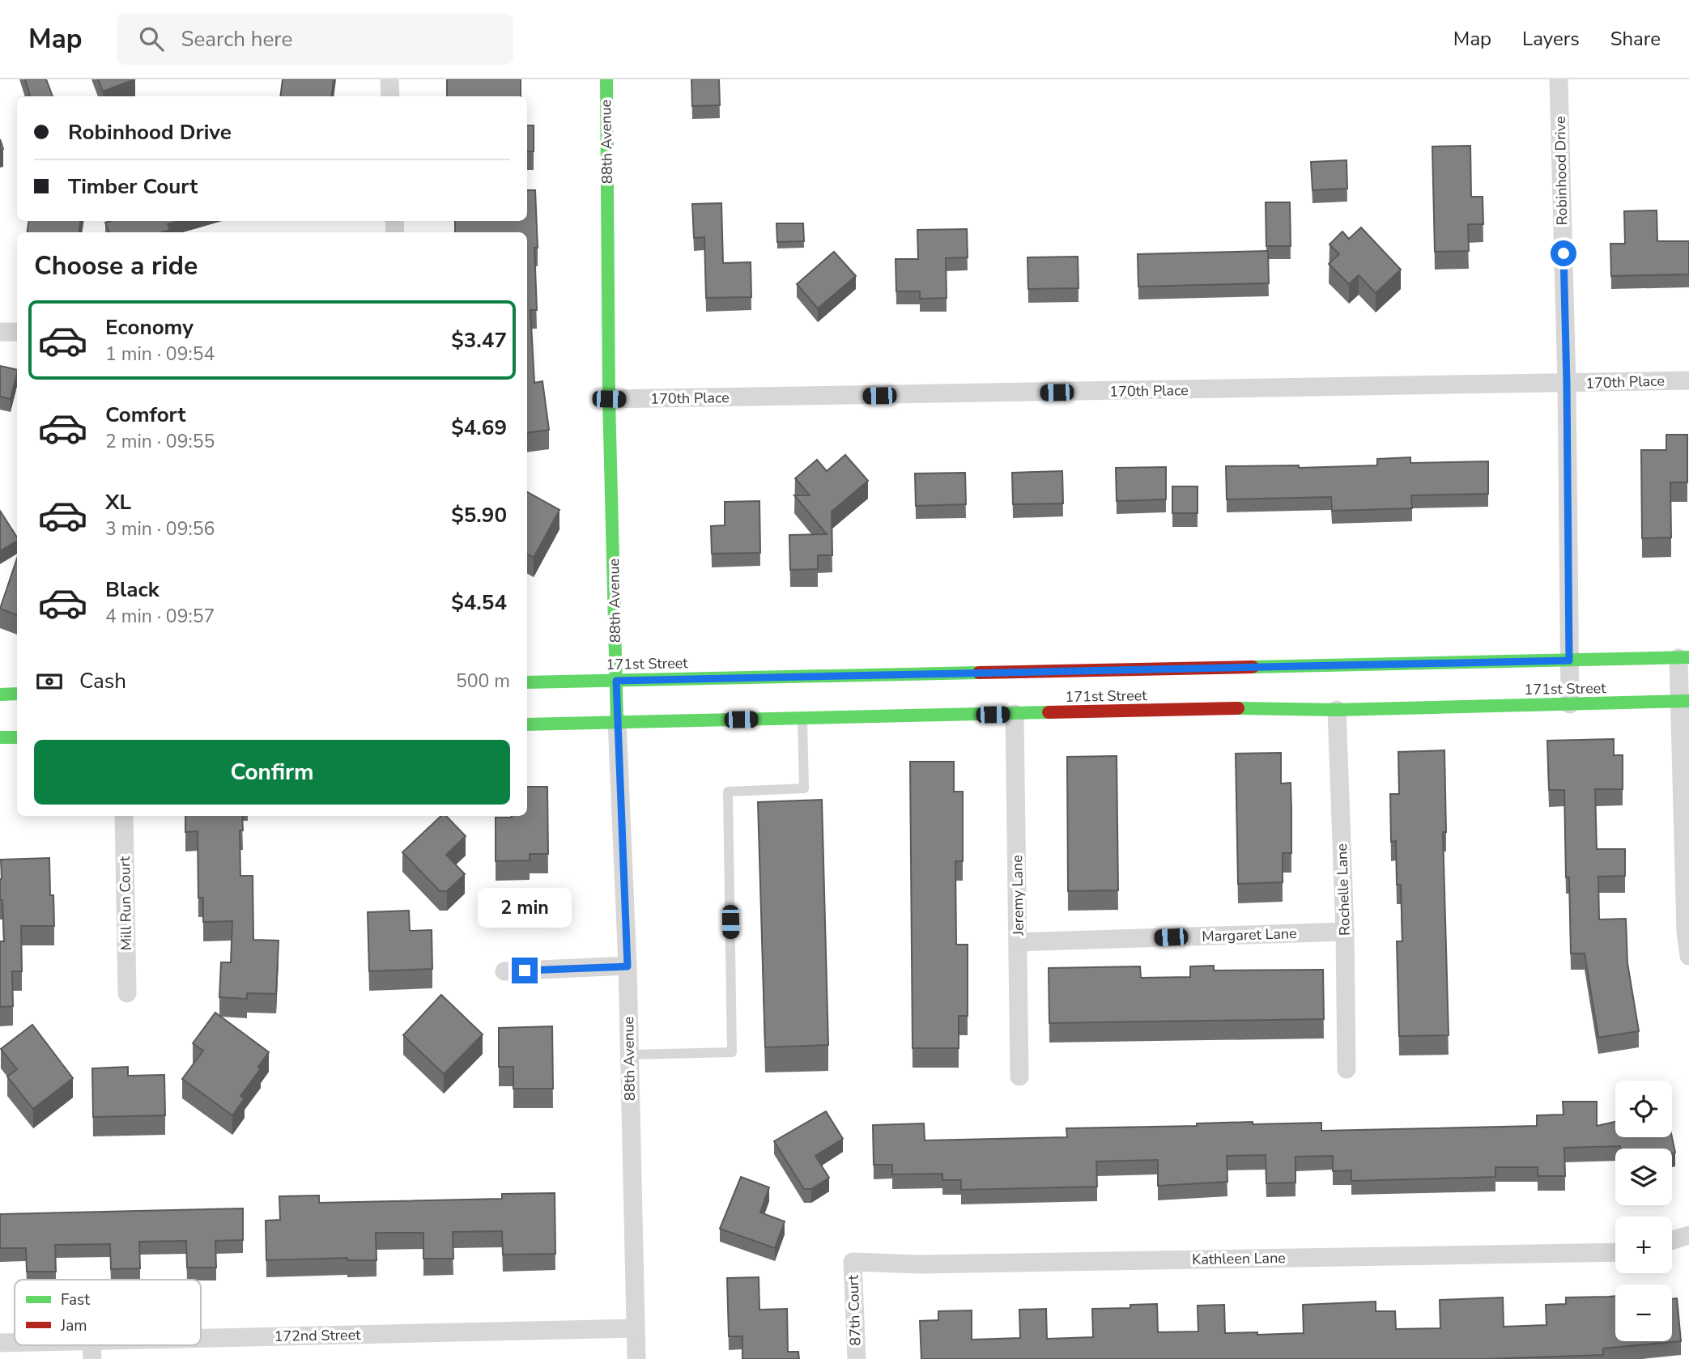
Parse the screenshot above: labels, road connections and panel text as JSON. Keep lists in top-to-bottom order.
{
  "streets": {
    "street": [
      "88th Avenue",
      "Robinhood Drive",
      "170th Place",
      "171st Street",
      "Rochelle Lane",
      "Jeremy Lane",
      "Mill Run Court",
      "Margaret Lane",
      "Kathleen Lane",
      "87th Court",
      "172nd Street"
    ]
  },
  "crossings": [
    ["88th Avenue", "170th Place"],
    ["88th Avenue", "171st Street"],
    ["88th Avenue", "172nd Street"],
    ["Robinhood Drive", "170th Place"],
    ["Robinhood Drive", "171st Street"],
    ["171st Street", "Rochelle Lane"],
    ["171st Street", "Jeremy Lane"],
    ["Rochelle Lane", "Margaret Lane"],
    ["Jeremy Lane", "Margaret Lane"],
    ["Kathleen Lane", "87th Court"]
  ],
  "legend": ["Fast", "Jam"],
  "page": {
    "header": "Map",
    "search": "Search here",
    "nav": ["Map", "Layers", "Share"],
    "banner": ["Robinhood Drive", "Timber Court"],
    "heading": "Choose a ride",
    "list": [
      {
        "name": "Economy",
        "note": "1 min · 09:54",
        "value": "$3.47"
      },
      {
        "name": "Comfort",
        "note": "2 min · 09:55",
        "value": "$4.69"
      },
      {
        "name": "XL",
        "note": "3 min · 09:56",
        "value": "$5.90"
      },
      {
        "name": "Black",
        "note": "4 min · 09:57",
        "value": "$4.54"
      }
    ],
    "pay": ["Cash", "500 m"],
    "buttons": "Confirm",
    "bubble": "2 min",
    "map_buttons": ["+", "−"]
  }
}
